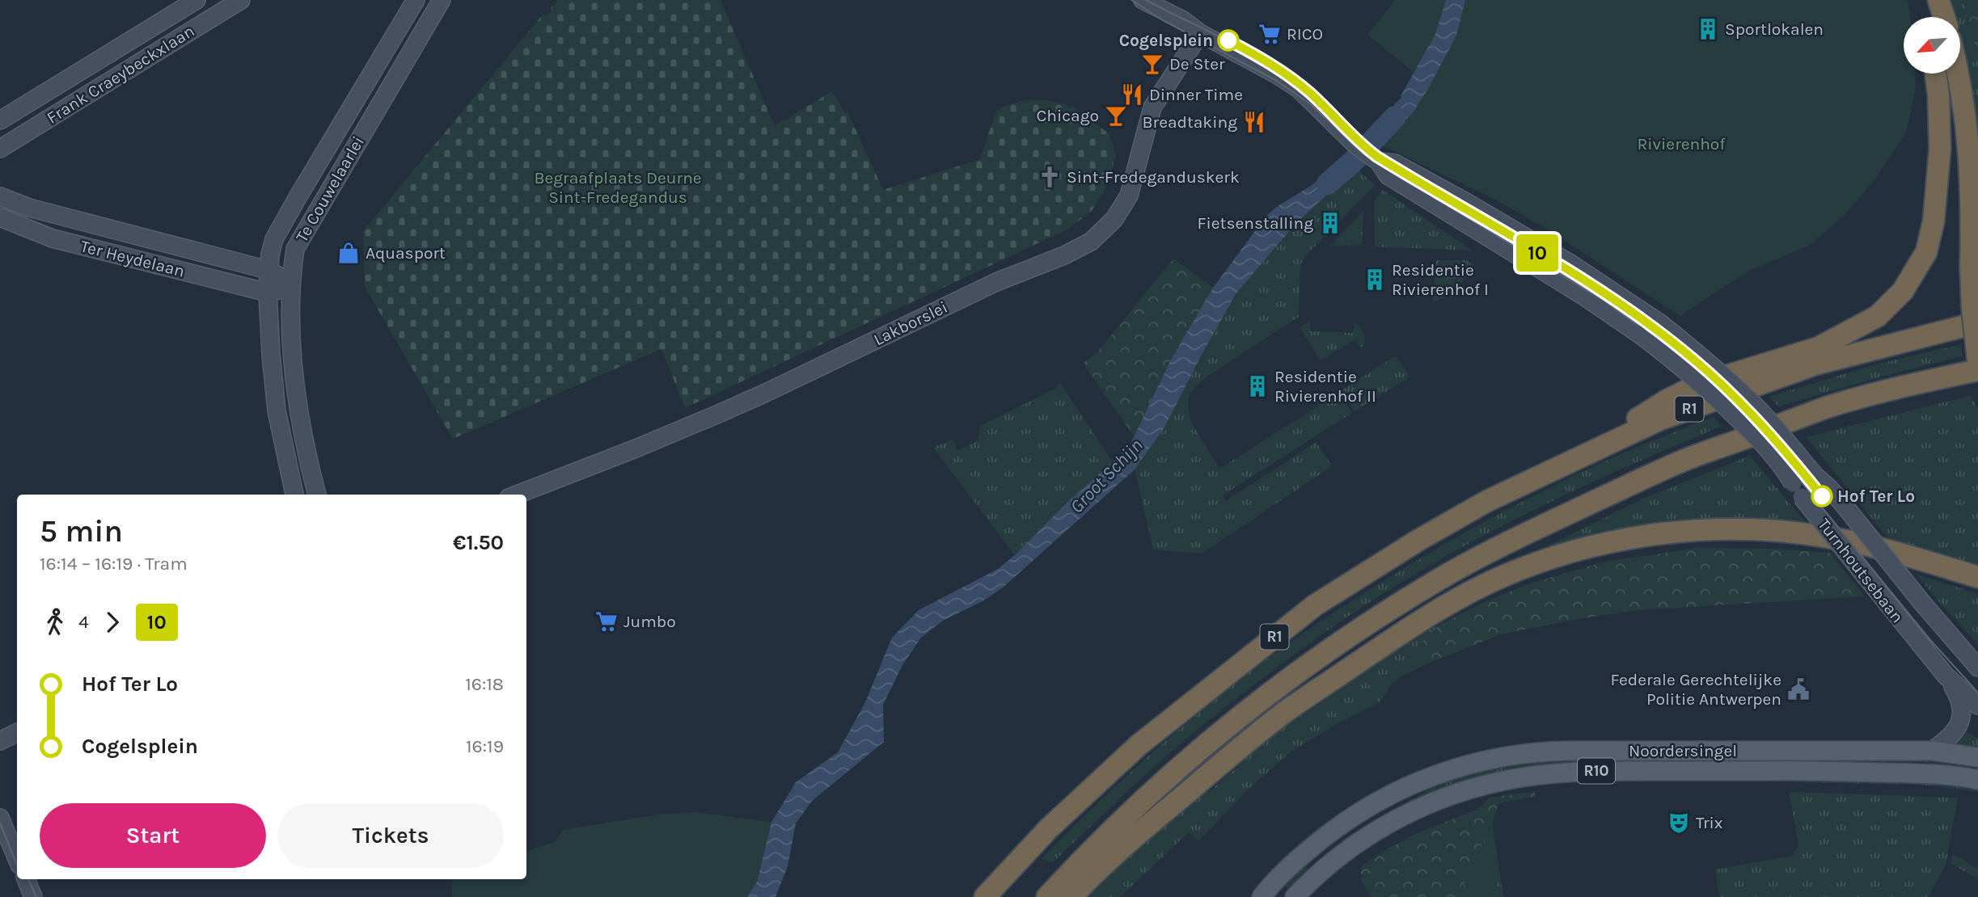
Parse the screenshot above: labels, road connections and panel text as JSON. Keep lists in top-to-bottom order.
{
  "streets": {
    "highway": ["R1"],
    "main road": ["Noordersingel", "R10"],
    "street": [
      "Frank Craeybeckxlaan",
      "Te Couwelaarlei",
      "Ter Heydelaan",
      "Lakborslei",
      "Turnhoutsebaan"
    ]
  },
  "crossings": [
    ["Te Couwelaarlei", "Ter Heydelaan"]
  ],
  "water": ["Groot Schijn"],
  "parks": ["Rivierenhof", "Begraafplaats Deurne Sint-Fredegandus"],
  "places": {
    "building": [
      "Sportlokalen",
      "Fietsenstalling",
      "Residentie Rivierenhof I",
      "Residentie Rivierenhof II"
    ],
    "supermarket": ["RICO", "Jumbo"],
    "other": ["Cogelsplein", "Hof Ter Lo"],
    "bar": ["De Ster", "Chicago"],
    "restaurant": ["Dinner Time", "Breadtaking"],
    "church": ["Sint-Fredeganduskerk"],
    "shop": ["Aquasport"],
    "public building": ["Federale Gerechtelijke Politie Antwerpen"],
    "theatre": ["Trix"]
  },
  "lines": ["tram line 10"],
  "north": "bottom left",
  "page": {
    "on_map": "10",
    "heading": ["5 min", "16:14 – 16:19 · Tram", "€1.50"],
    "legs": ["4", "10"],
    "list": [
      {
        "name": "Hof Ter Lo",
        "value": "16:18"
      },
      {
        "name": "Cogelsplein",
        "value": "16:19"
      }
    ],
    "buttons": ["Start", "Tickets"]
  }
}
